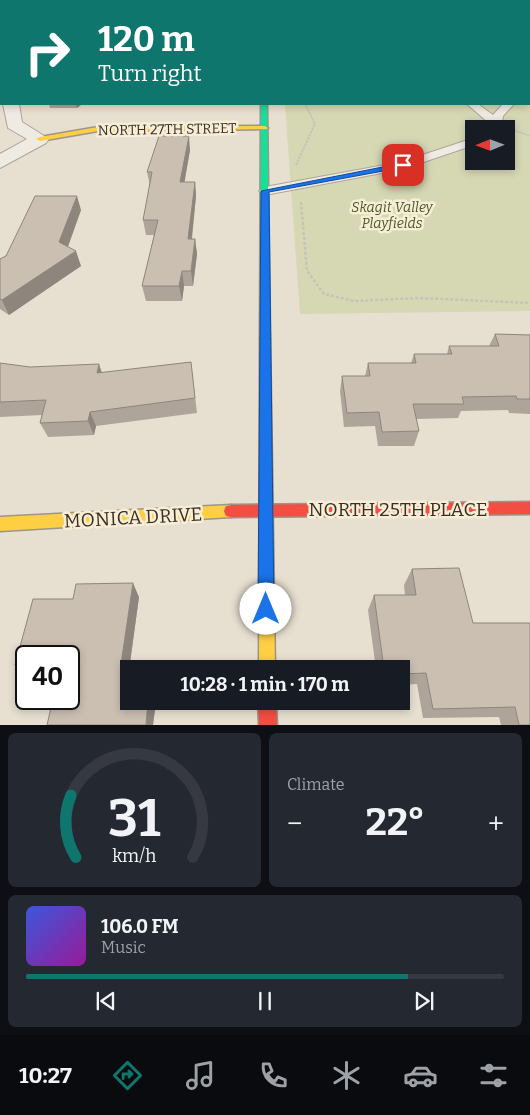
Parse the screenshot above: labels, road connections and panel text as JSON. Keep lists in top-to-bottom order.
{
  "streets": {
    "street": ["NORTH 27TH STREET", "NORTH 25TH PLACE", "MONICA DRIVE"]
  },
  "crossings": [
    ["NORTH 25TH PLACE", "MONICA DRIVE"]
  ],
  "parks": ["Skagit Valley Playfields"],
  "north": "left",
  "page": {
    "turn": ["120 m", "Turn right"],
    "limit": "40",
    "trip": "10:28 · 1 min · 170 m",
    "tile": "Climate",
    "heat": ["−", "22°", "+"],
    "song": ["106.0 FM", "Music"],
    "tabs": "10:27",
    "gauge": ["31", "km/h"]
  }
}
